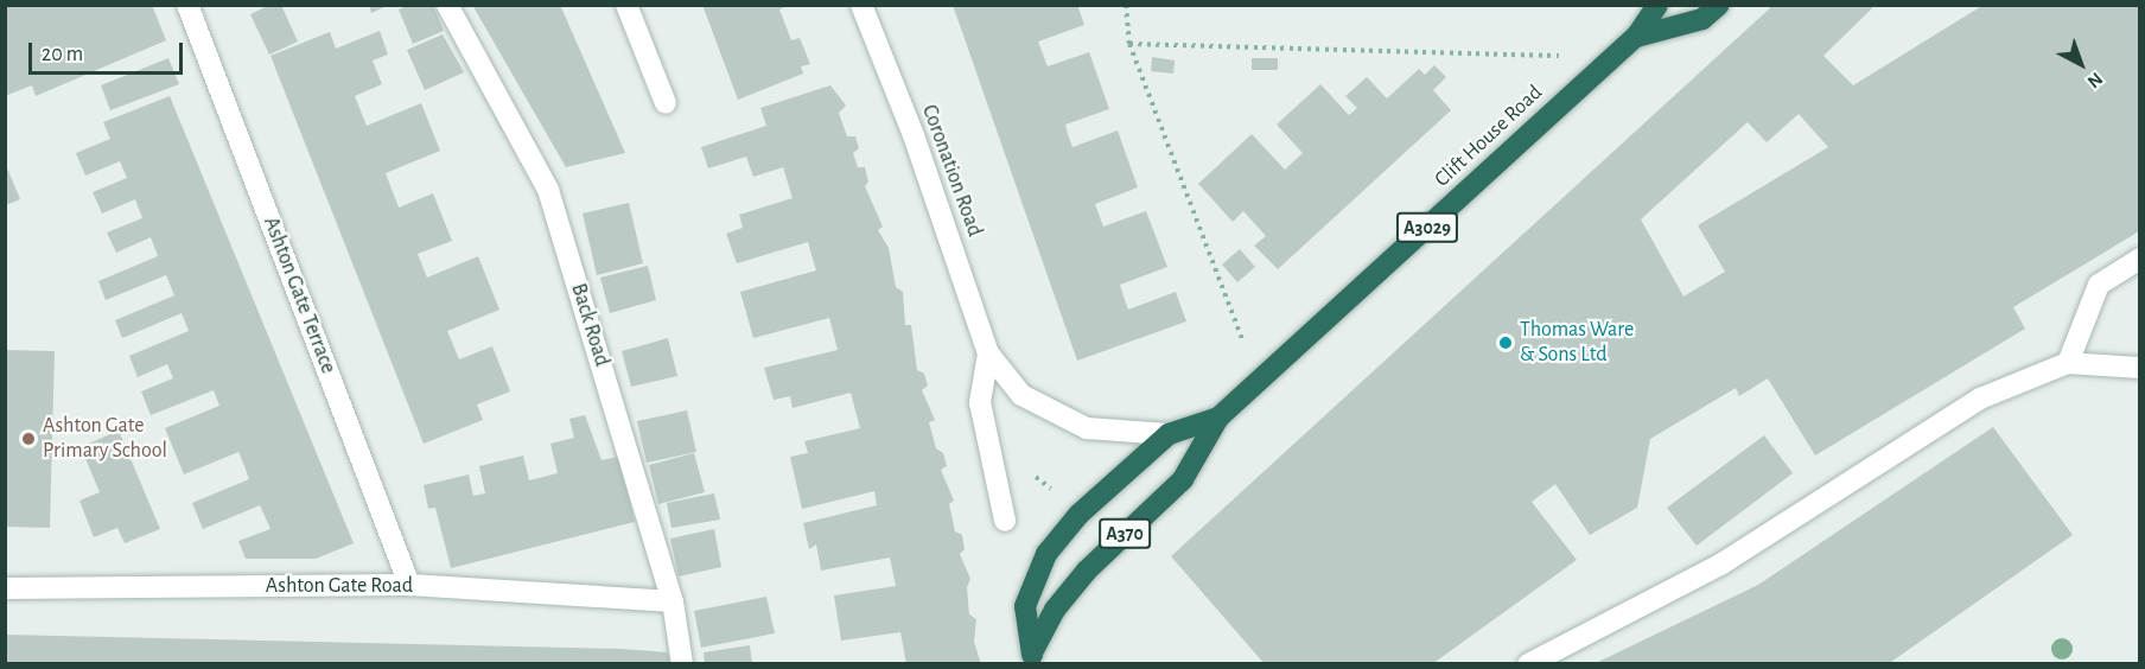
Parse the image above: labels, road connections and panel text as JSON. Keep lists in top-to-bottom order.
{
  "streets": {
    "highway": [
      "Clift House Road",
      "Coronation Road",
      "A3029",
      "A370"
    ],
    "street": ["Ashton Gate Terrace", "Back Road", "Ashton Gate Road"]
  },
  "crossings": [
    ["Clift House Road", "Coronation Road"],
    ["Ashton Gate Terrace", "Ashton Gate Road"],
    ["Back Road", "Ashton Gate Road"]
  ],
  "places": ["Thomas Ware & Sons Ltd", "Ashton Gate Primary School"],
  "scale_bar": "20 m",
  "north": "bottom right"
}
